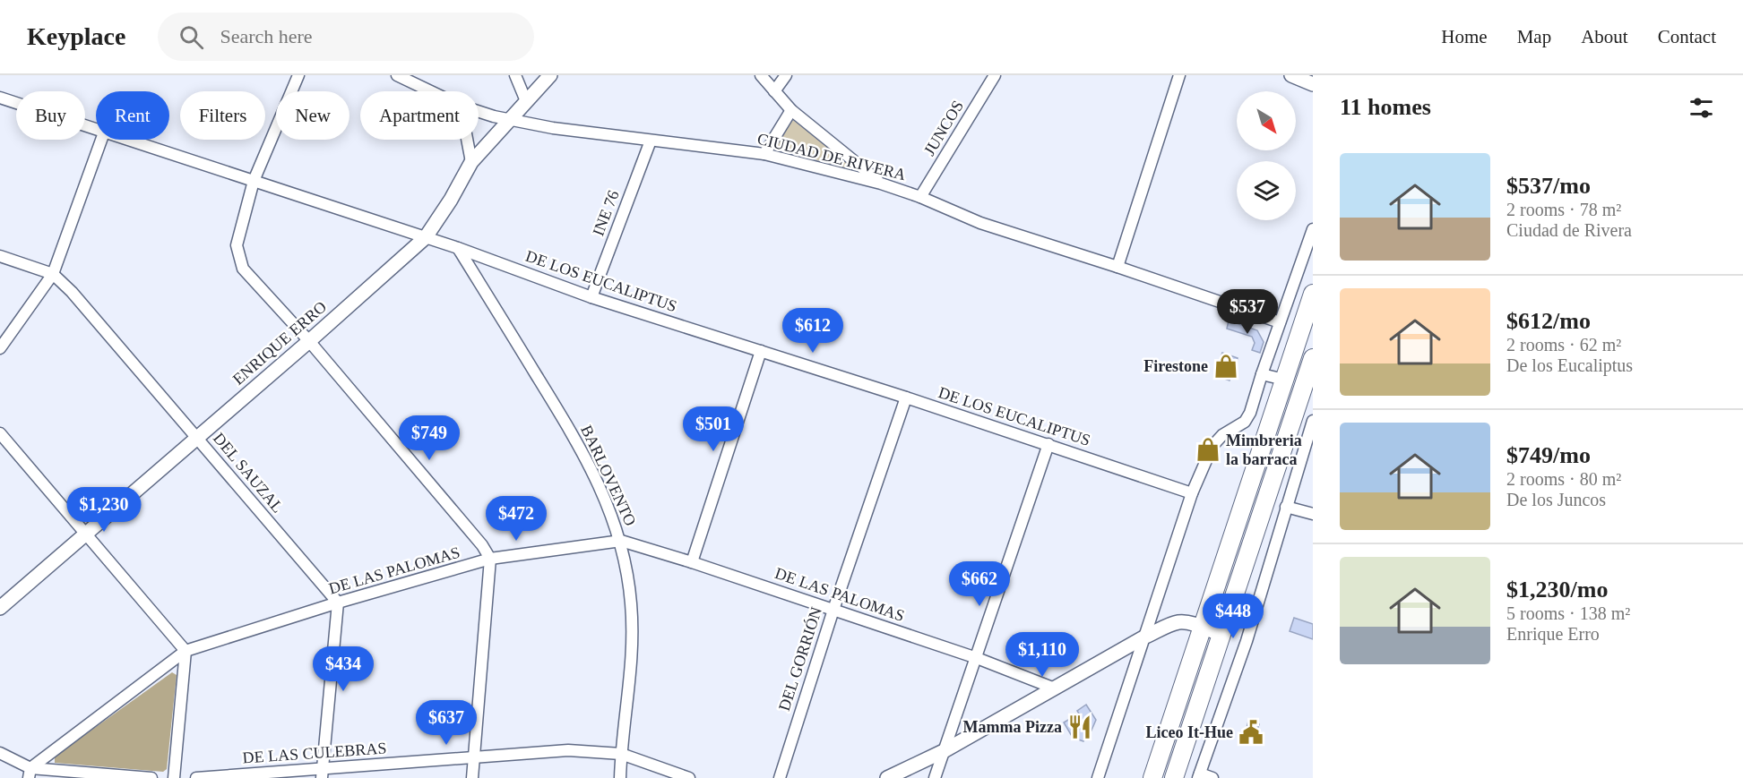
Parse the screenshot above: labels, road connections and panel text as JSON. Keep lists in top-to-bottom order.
{
  "streets": {
    "street": [
      "JUNCOS",
      "CIUDAD DE RIVERA",
      "INE 76",
      "DE LOS EUCALIPTUS",
      "ENRIQUE ERRO",
      "DEL SAUZAL",
      "BARLOVENTO",
      "DE LAS PALOMAS",
      "DEL GORRIÓN",
      "DE LAS CULEBRAS"
    ]
  },
  "crossings": [
    ["JUNCOS", "CIUDAD DE RIVERA"],
    ["CIUDAD DE RIVERA", "INE 76"],
    ["CIUDAD DE RIVERA", "ENRIQUE ERRO"],
    ["INE 76", "DE LOS EUCALIPTUS"],
    ["DE LOS EUCALIPTUS", "ENRIQUE ERRO"],
    ["DE LOS EUCALIPTUS", "BARLOVENTO"],
    ["DE LOS EUCALIPTUS", "DEL GORRIÓN"],
    ["ENRIQUE ERRO", "DEL SAUZAL"],
    ["DEL SAUZAL", "DE LAS PALOMAS"],
    ["BARLOVENTO", "DE LAS PALOMAS"],
    ["BARLOVENTO", "DE LAS CULEBRAS"],
    ["DE LAS PALOMAS", "DEL GORRIÓN"]
  ],
  "places": {
    "shop": ["Firestone", "Mimbreria la barraca"],
    "restaurant": ["Mamma Pizza"],
    "public building": ["Liceo It-Hue"]
  },
  "north": "bottom right",
  "page": {
    "header": "Keyplace",
    "search": "Search here",
    "nav": [
      "Home",
      "Map",
      "About",
      "Contact"
    ],
    "heading": "11 homes",
    "chip": [
      "Buy",
      "Rent",
      "Filters",
      "New",
      "Apartment"
    ],
    "list": [
      {
        "name": "$537/mo",
        "note": "2 rooms · 78 m² · Ciudad de Rivera"
      },
      {
        "name": "$612/mo",
        "note": "2 rooms · 62 m² · De los Eucaliptus"
      },
      {
        "name": "$749/mo",
        "note": "2 rooms · 80 m² · De los Juncos"
      },
      {
        "name": "$1,230/mo",
        "note": "5 rooms · 138 m² · Enrique Erro"
      }
    ],
    "price": [
      "$537",
      "$612",
      "$501",
      "$749",
      "$1,230",
      "$472",
      "$662",
      "$448",
      "$1,110",
      "$434",
      "$637"
    ]
  }
}
